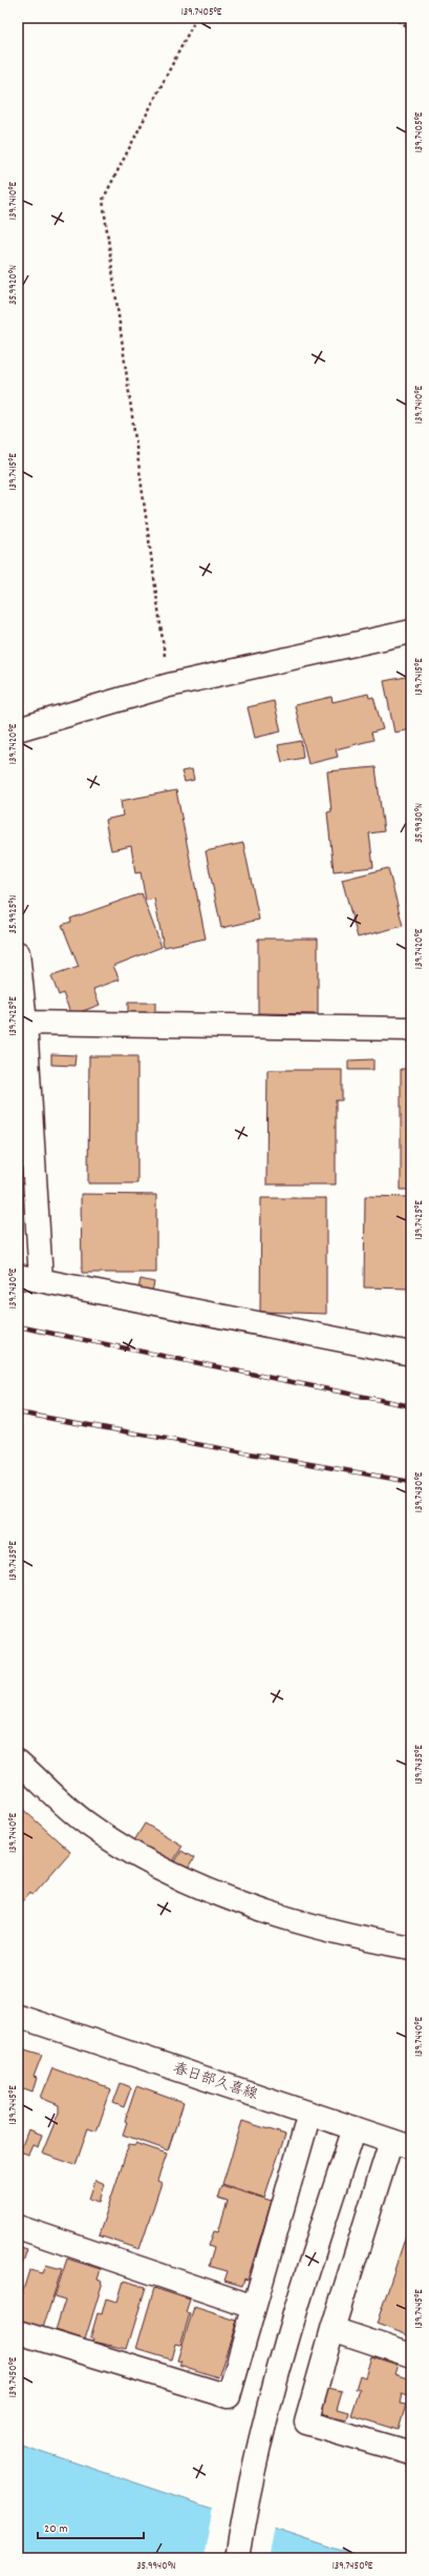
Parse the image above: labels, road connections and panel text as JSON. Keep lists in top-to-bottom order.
{
  "streets": {
    "street": ["春日部久喜線"]
  },
  "scale_bar": "20 m",
  "coordinates": [
    "139.7405°E",
    "139.7410°E",
    "35.9920°N",
    "139.7415°E",
    "139.7420°E",
    "35.9930°N",
    "35.9925°N",
    "139.7425°E",
    "139.7430°E",
    "139.7435°E",
    "139.7440°E",
    "139.7445°E",
    "139.7450°E",
    "35.9940°N"
  ]
}
